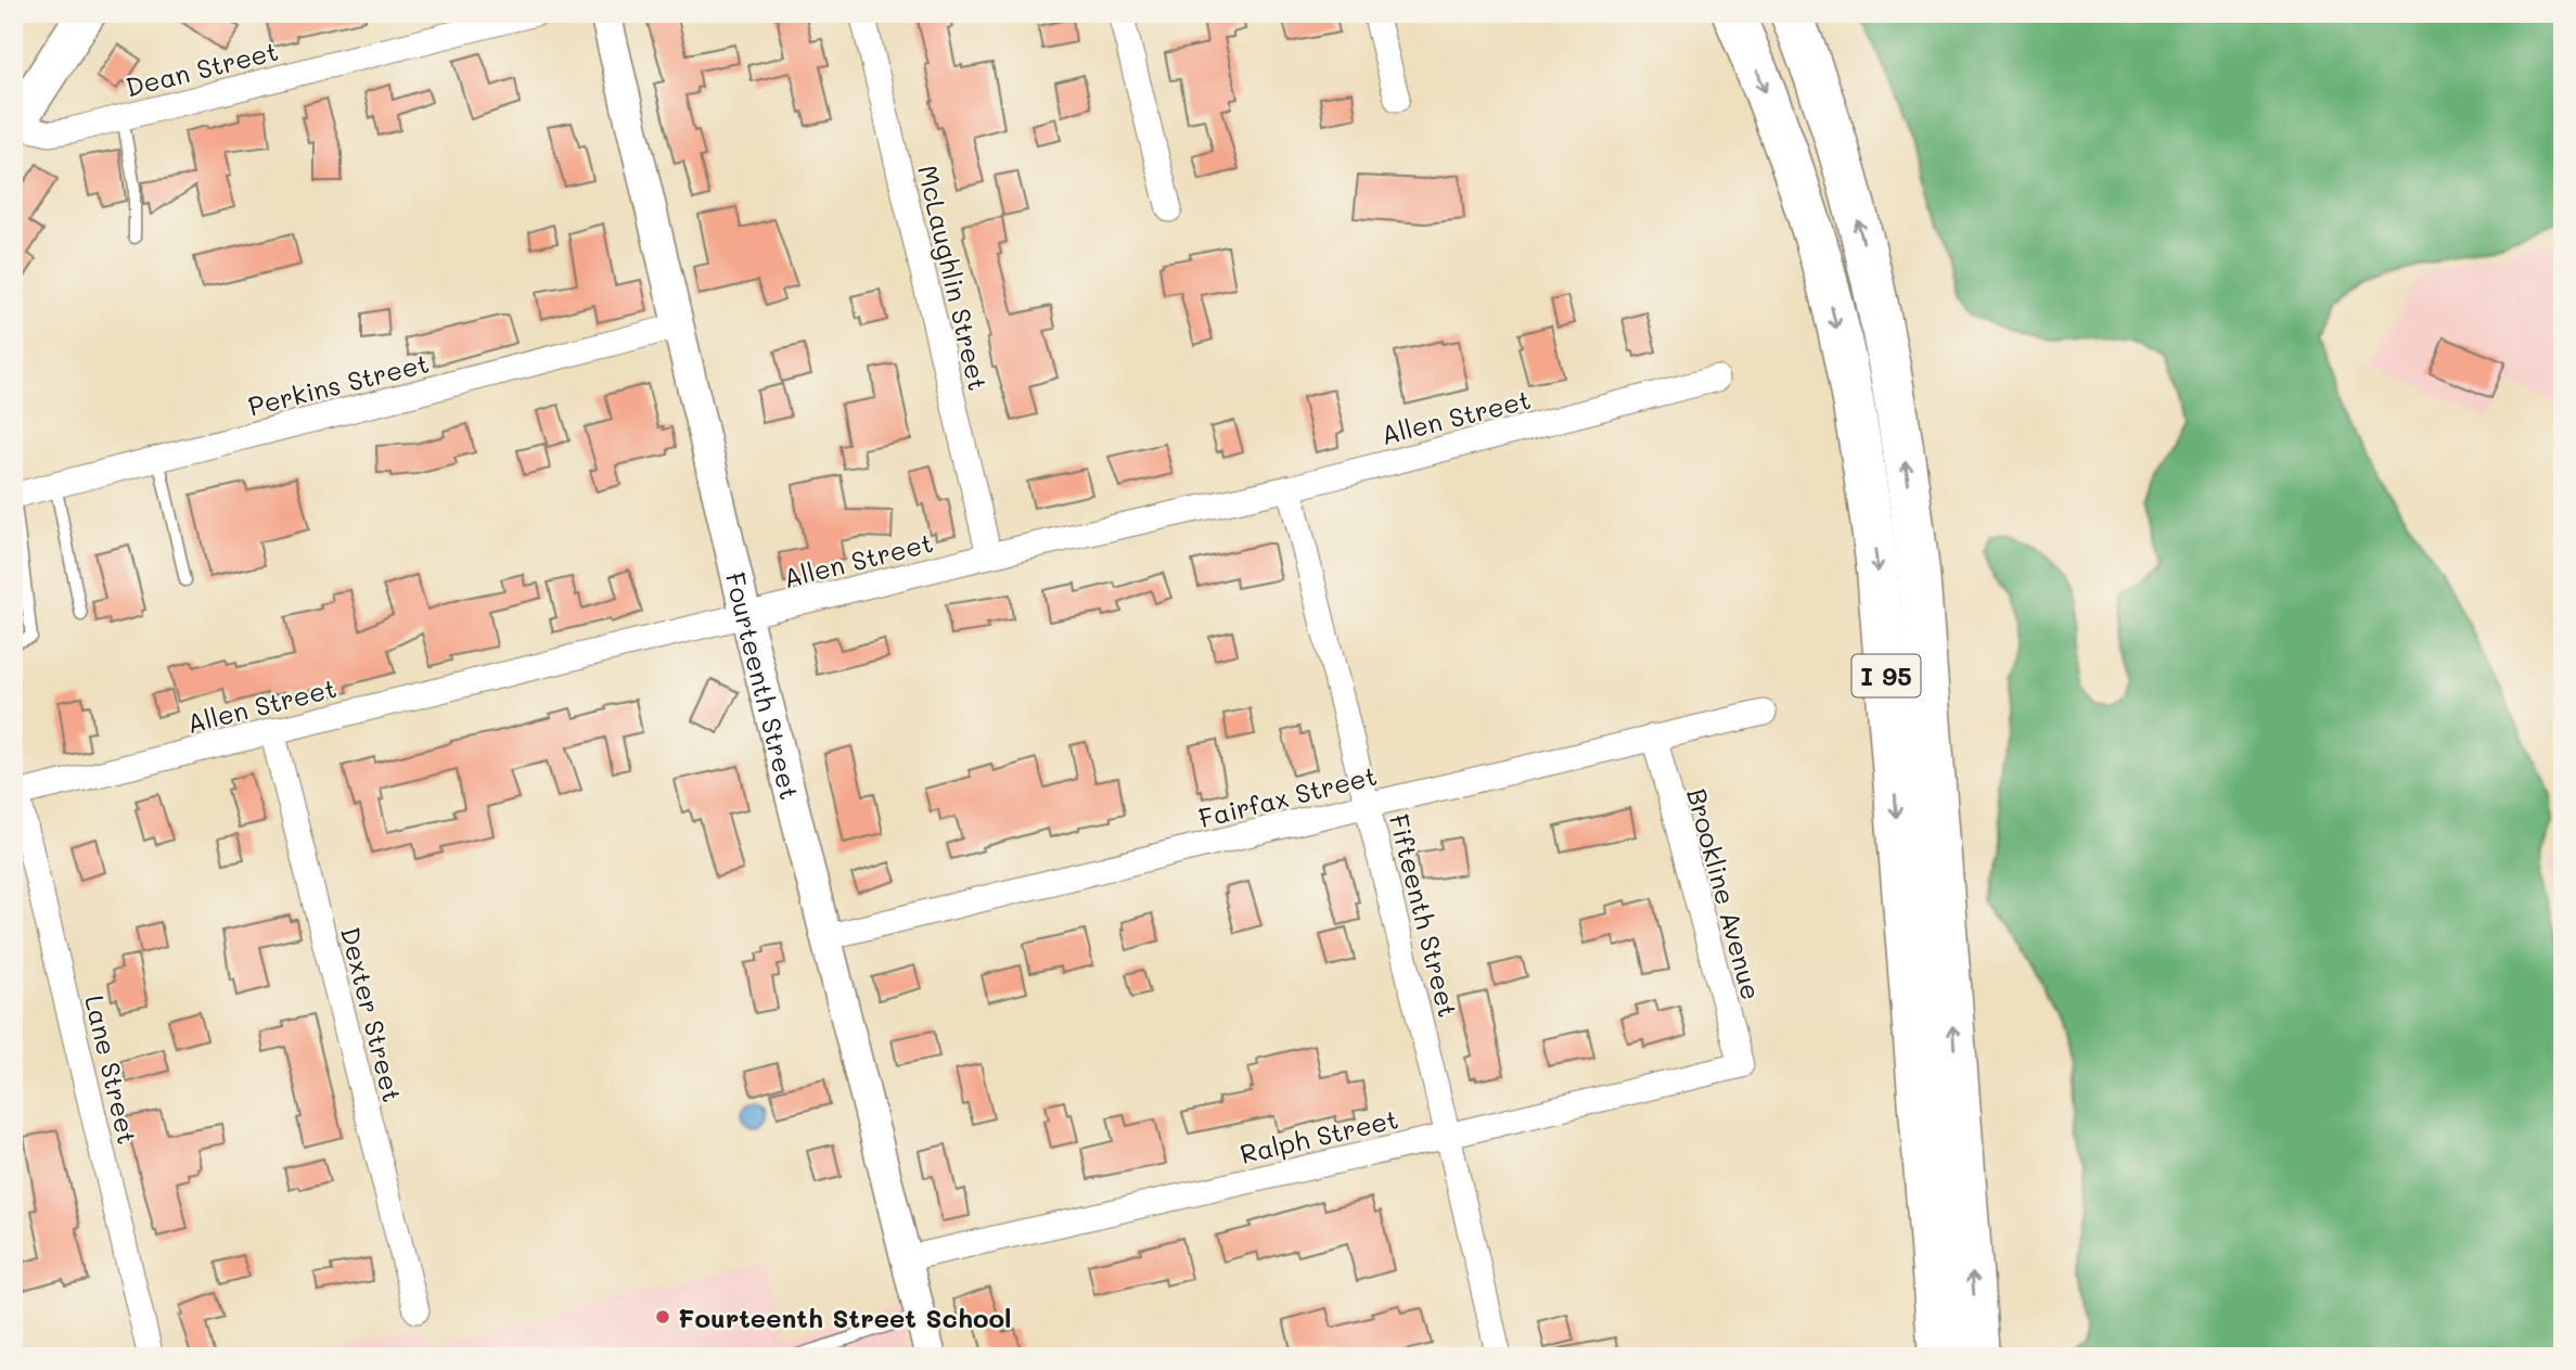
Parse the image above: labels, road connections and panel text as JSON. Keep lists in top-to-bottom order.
{
  "streets": {
    "highway": ["I 95"],
    "street": [
      "Dean Street",
      "McLaughlin Street",
      "Perkins Street",
      "Allen Street",
      "Fourteenth Street",
      "Fairfax Street",
      "Brookline Avenue",
      "Fifteenth Street",
      "Dexter Street",
      "Lane Street",
      "Ralph Street"
    ]
  },
  "crossings": [
    ["McLaughlin Street", "Allen Street"],
    ["Perkins Street", "Fourteenth Street"],
    ["Allen Street", "Fourteenth Street"],
    ["Allen Street", "Fifteenth Street"],
    ["Allen Street", "Dexter Street"],
    ["Allen Street", "Lane Street"],
    ["Fourteenth Street", "Fairfax Street"],
    ["Fourteenth Street", "Ralph Street"],
    ["Fairfax Street", "Brookline Avenue"],
    ["Fairfax Street", "Fifteenth Street"],
    ["Brookline Avenue", "Ralph Street"],
    ["Fifteenth Street", "Ralph Street"]
  ],
  "places": ["Fourteenth Street School"]
}
